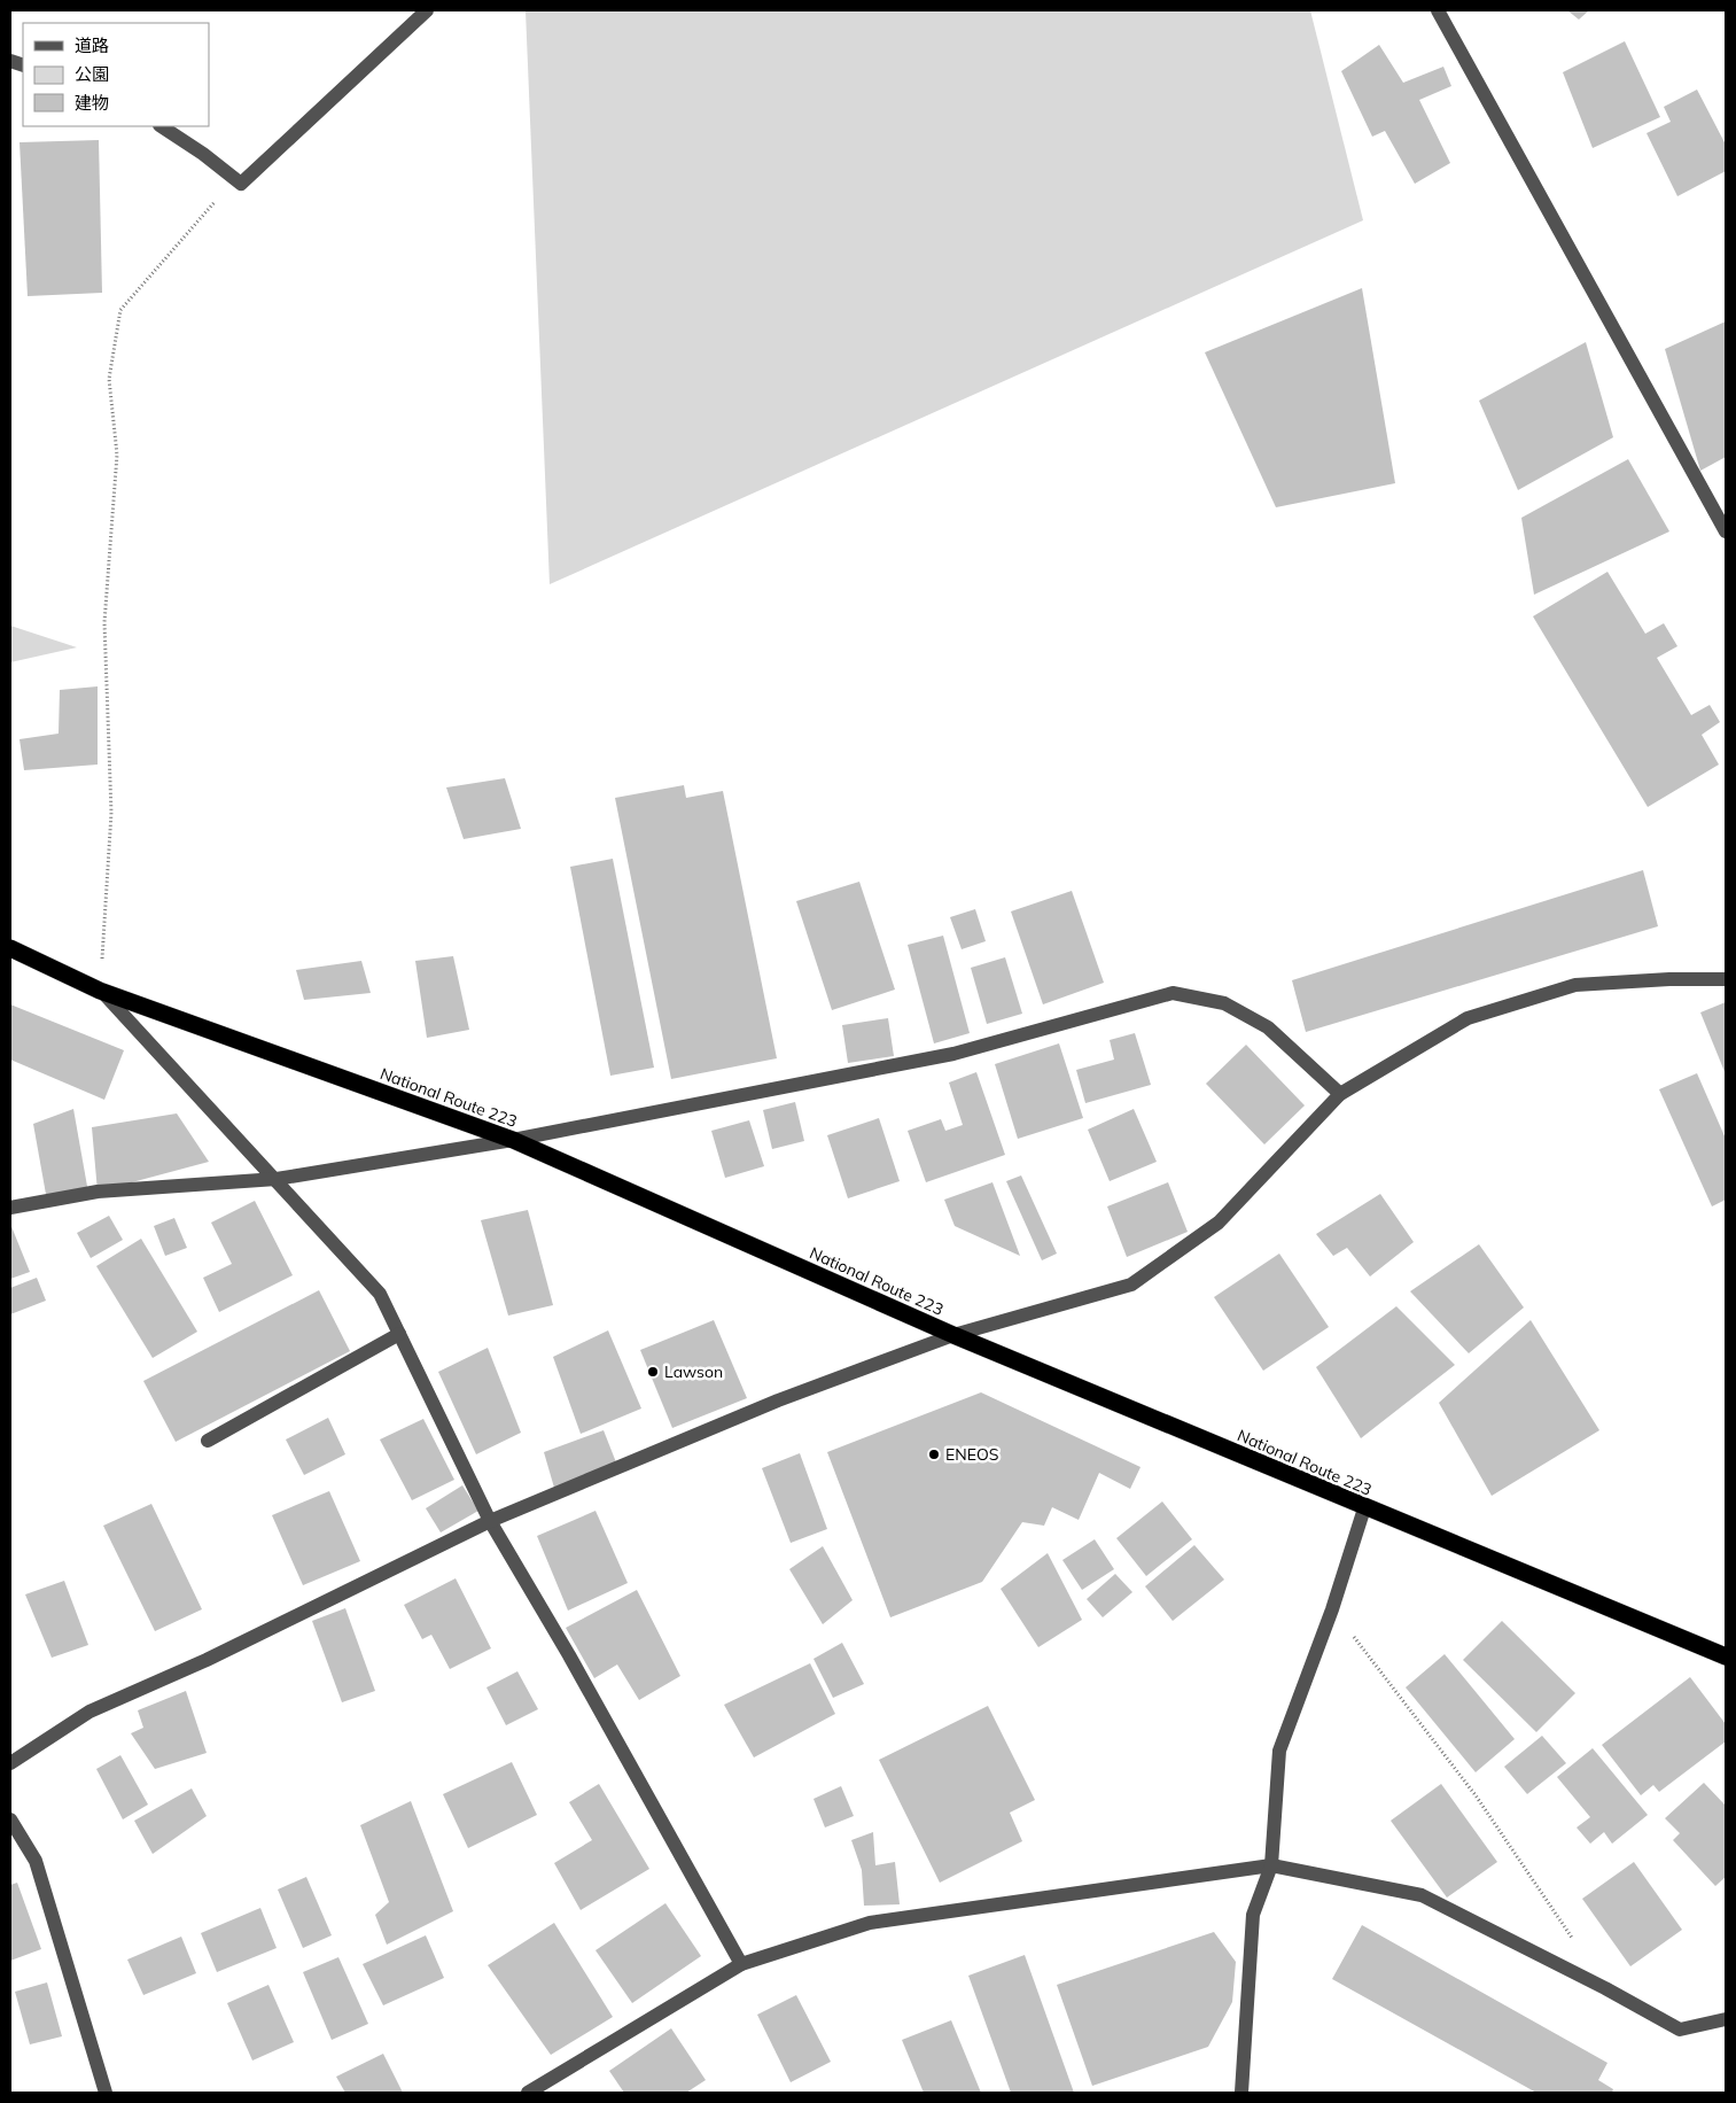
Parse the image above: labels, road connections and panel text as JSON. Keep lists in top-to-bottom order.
{
  "streets": {
    "highway": ["National Route 223"]
  },
  "places": ["Lawson", "ENEOS"],
  "legend": ["道路", "公園", "建物"]
}
